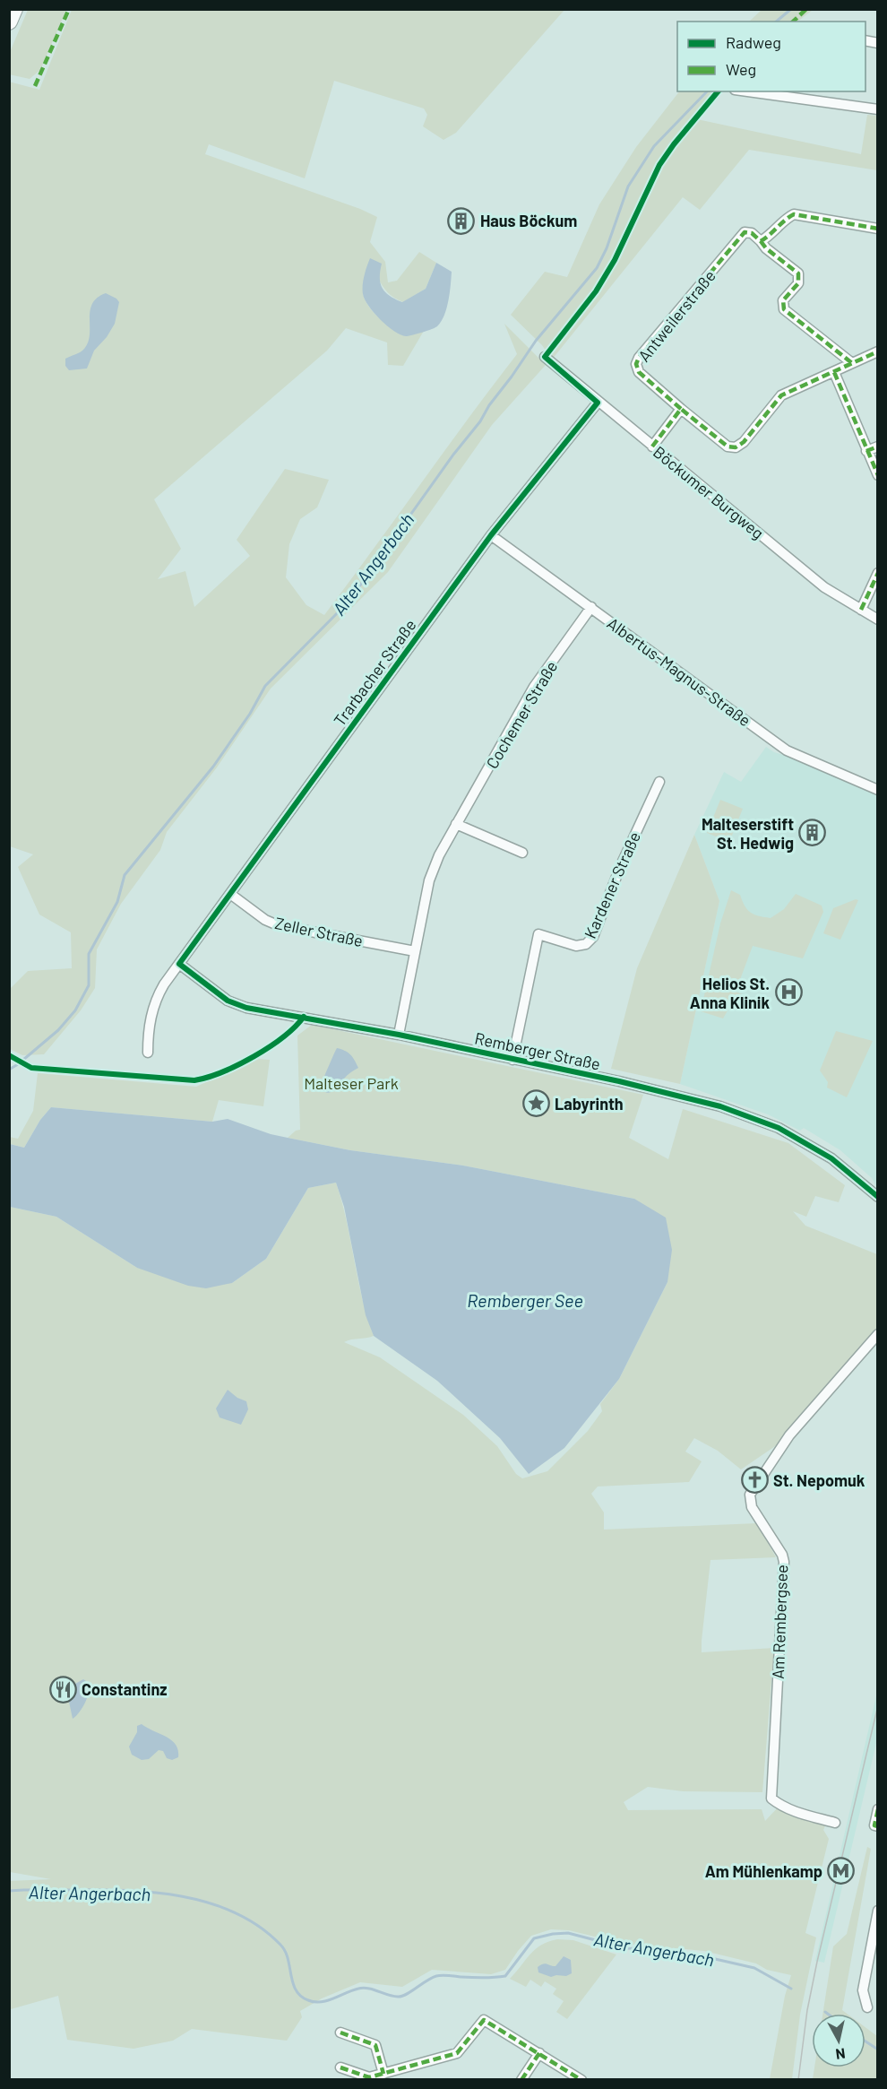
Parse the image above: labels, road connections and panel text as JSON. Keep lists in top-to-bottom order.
{
  "streets": {
    "street": [
      "Antweilerstraße",
      "Böckumer Burgweg",
      "Albertus-Magnus-Straße",
      "Trarbacher Straße",
      "Cochemer Straße",
      "Kardener Straße",
      "Zeller Straße",
      "Remberger Straße",
      "Am Rembergsee"
    ]
  },
  "crossings": [
    ["Böckumer Burgweg", "Trarbacher Straße"],
    ["Albertus-Magnus-Straße", "Trarbacher Straße"],
    ["Albertus-Magnus-Straße", "Cochemer Straße"],
    ["Trarbacher Straße", "Zeller Straße"],
    ["Trarbacher Straße", "Remberger Straße"],
    ["Cochemer Straße", "Zeller Straße"],
    ["Cochemer Straße", "Remberger Straße"],
    ["Kardener Straße", "Remberger Straße"]
  ],
  "water": ["Alter Angerbach", "Remberger See"],
  "parks": ["Malteser Park"],
  "places": {
    "building": ["Haus Böckum", "Malteserstift St. Hedwig"],
    "hospital": ["Helios St. Anna Klinik"],
    "place": ["Labyrinth"],
    "church": ["St. Nepomuk"],
    "restaurant": ["Constantinz"],
    "metro station": ["Am Mühlenkamp"]
  },
  "legend": ["Radweg", "Weg"],
  "north": "bottom"
}
